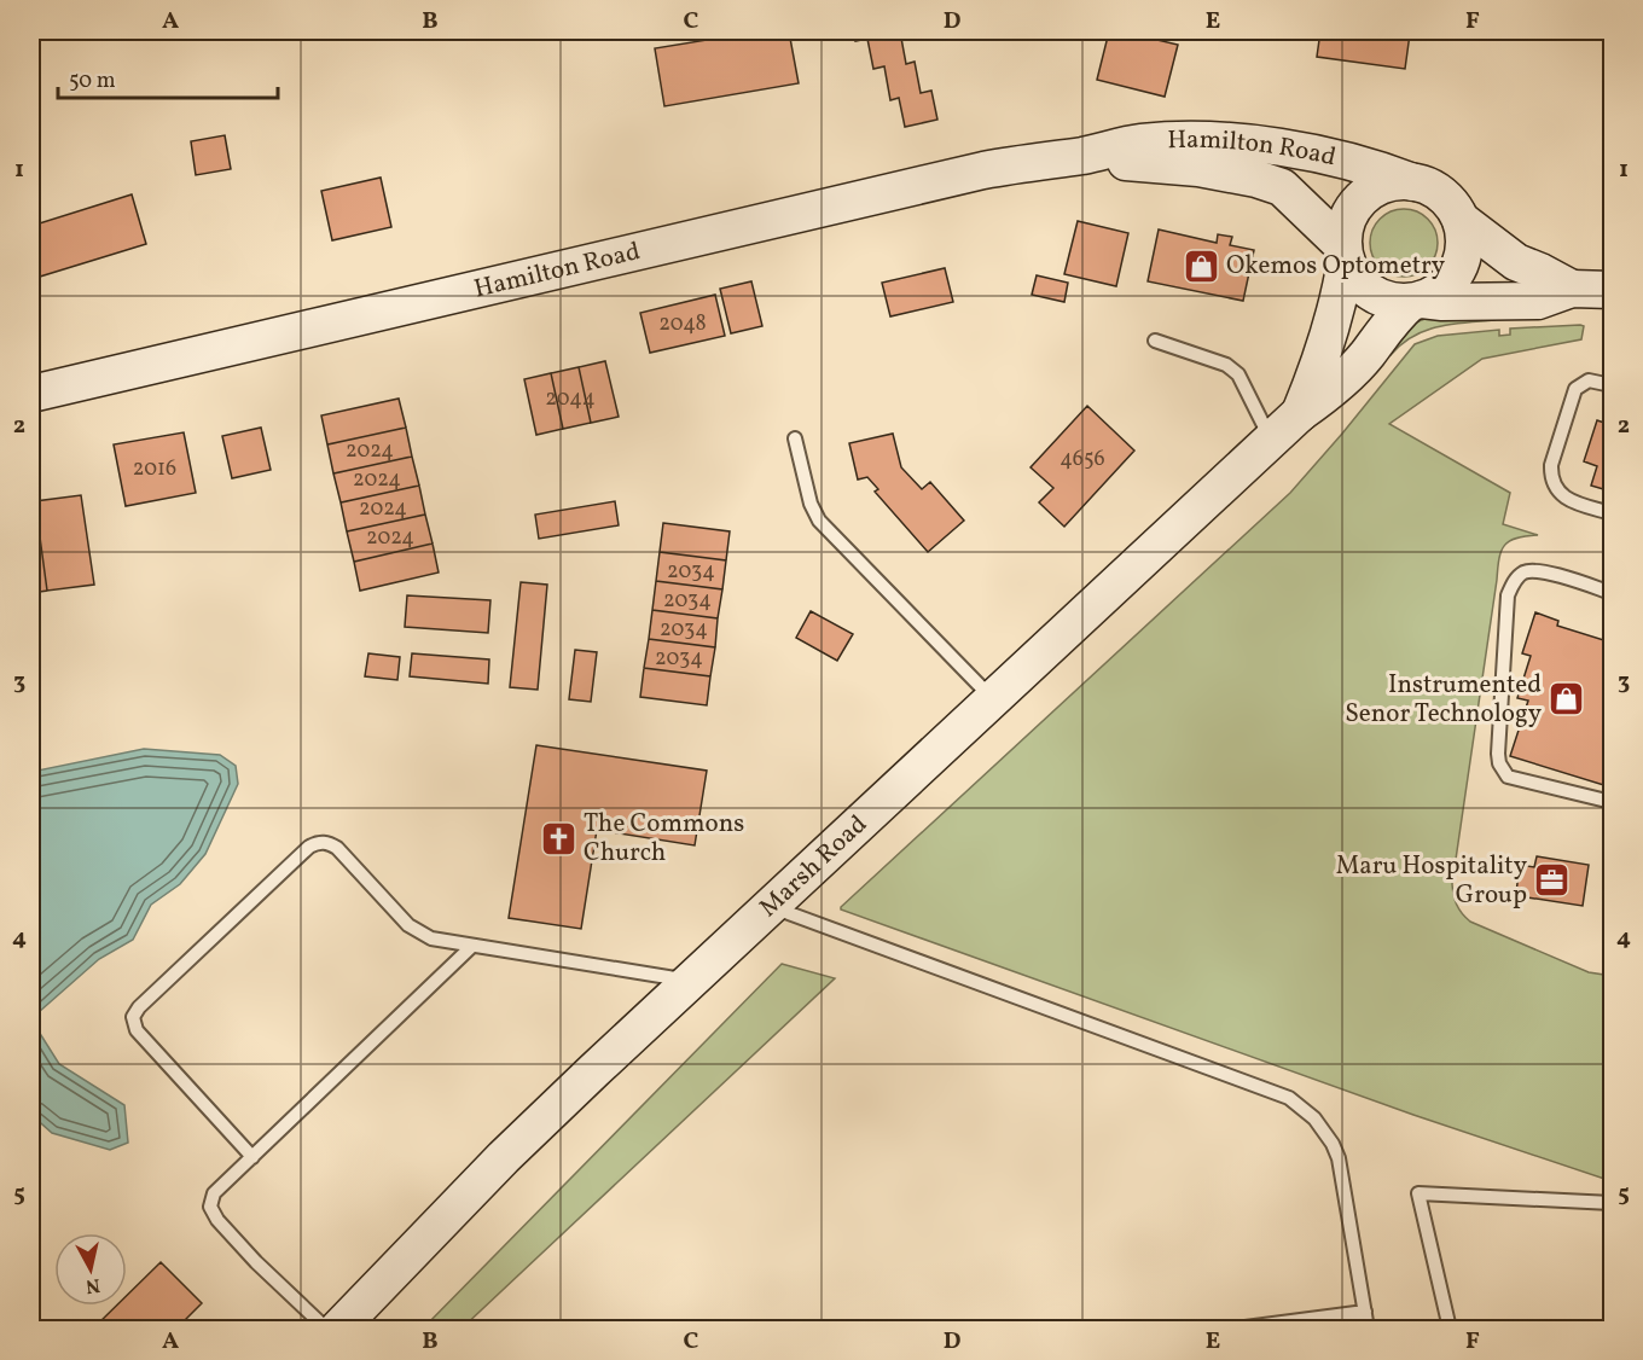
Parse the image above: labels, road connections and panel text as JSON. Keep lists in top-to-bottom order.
{
  "streets": {
    "street": ["Hamilton Road", "Marsh Road"]
  },
  "crossings": [
    ["Hamilton Road", "Marsh Road"]
  ],
  "places": {
    "shop": ["Okemos Optometry", "Instrumented Senor Technology"],
    "church": ["The Commons Church"],
    "office": ["Maru Hospitality Group"]
  },
  "house_numbers": [
    "2048",
    "2044",
    "2024",
    "4656",
    "2016",
    "2024",
    "2024",
    "2024",
    "2034",
    "2034",
    "2034",
    "2034"
  ],
  "scale_bar": "50 m",
  "north": "bottom",
  "grid": {
    "columns": [
      "A",
      "B",
      "C",
      "D",
      "E",
      "F"
    ],
    "rows": [
      "1",
      "2",
      "3",
      "4",
      "5"
    ]
  }
}
